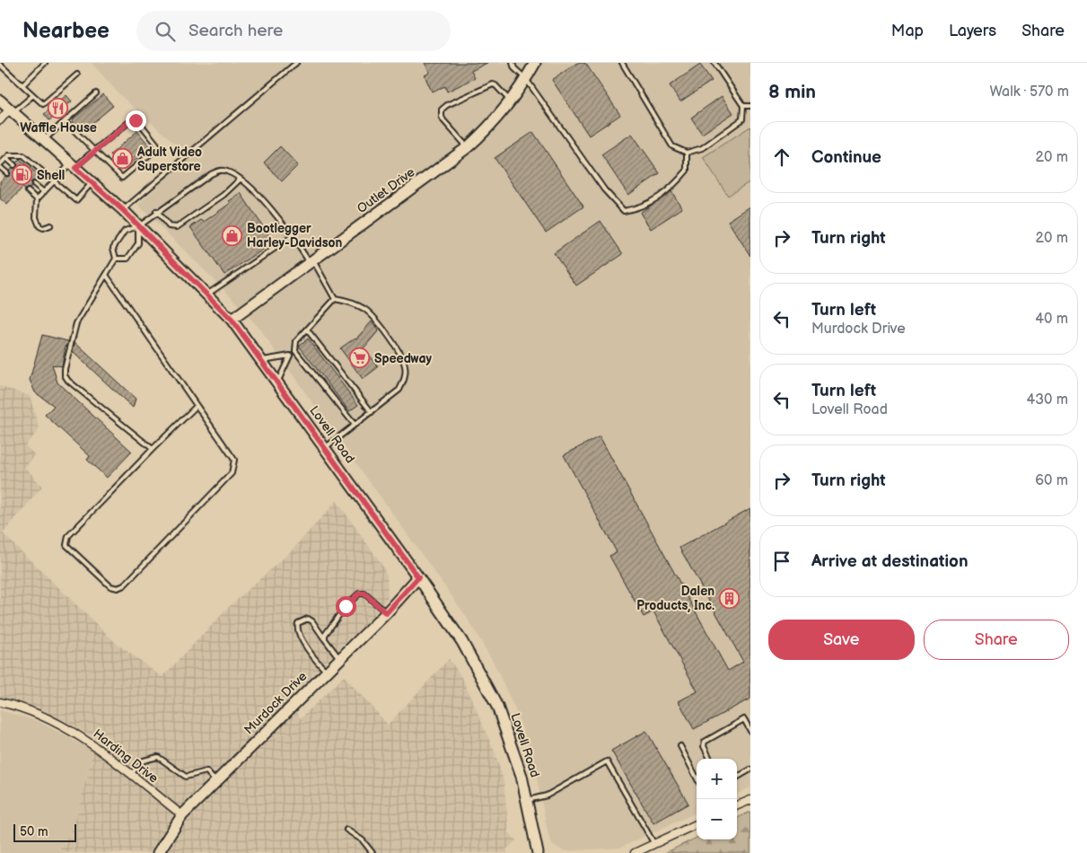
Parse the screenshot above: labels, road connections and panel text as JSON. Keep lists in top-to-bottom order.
{
  "streets": {
    "main road": ["Outlet Drive", "Lovell Road", "Murdock Drive"],
    "street": ["Harding Drive"]
  },
  "crossings": [
    ["Outlet Drive", "Lovell Road"],
    ["Lovell Road", "Murdock Drive"],
    ["Murdock Drive", "Harding Drive"]
  ],
  "places": {
    "restaurant": ["Waffle House"],
    "shop": ["Adult Video Superstore", "Bootlegger Harley-Davidson"],
    "fuel station": ["Shell"],
    "supermarket": ["Speedway"],
    "building": ["Dalen Products, Inc."]
  },
  "scale_bar": "50 m",
  "page": {
    "header": "Nearbee",
    "search": "Search here",
    "nav": ["Map", "Layers", "Share"],
    "heading": ["8 min", "Walk · 570 m"],
    "list": [
      ["Continue", "20 m"],
      ["Turn right", "20 m"],
      ["Turn left", "Murdock Drive", "40 m"],
      ["Turn left", "Lovell Road", "430 m"],
      ["Turn right", "60 m"],
      "Arrive at destination"
    ],
    "buttons": ["Save", "Share"],
    "map_buttons": ["+", "−"],
    "scale": "50 m"
  }
}
